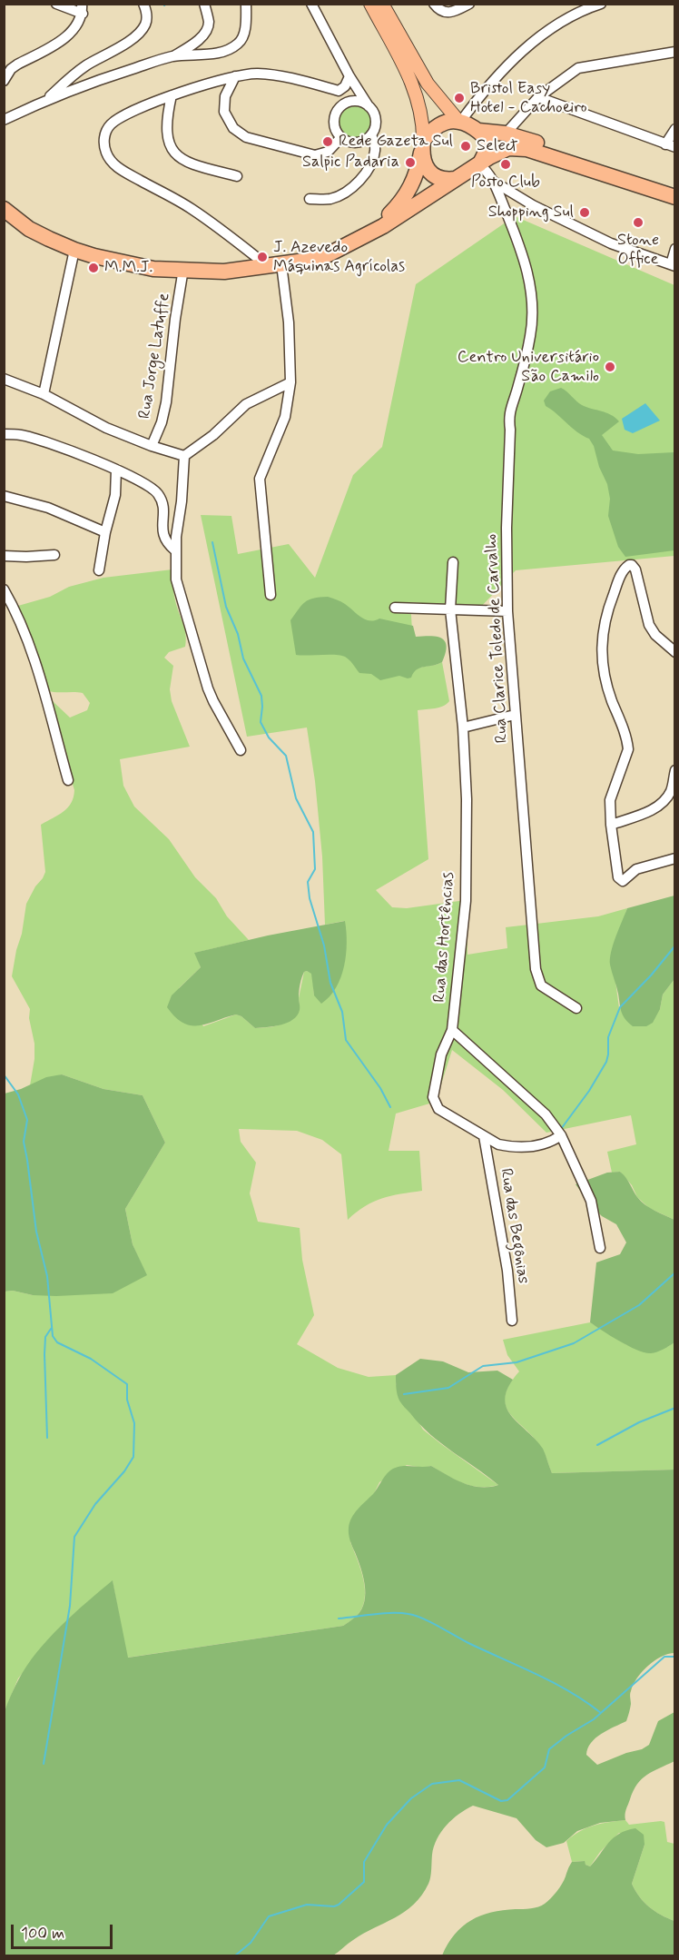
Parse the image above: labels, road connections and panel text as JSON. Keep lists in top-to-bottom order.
{
  "streets": {
    "street": [
      "Rua Jorge Latuffe",
      "Rua Clarice Toledo de Carvalho",
      "Rua das Hortências",
      "Rua das Begônias"
    ]
  },
  "crossings": [
    ["Rua das Hortências", "Rua das Begônias"]
  ],
  "places": [
    "Bristol Easy Hotel - Cachoeiro",
    "Rede Gazeta Sul",
    "Select",
    "Salpic Padaria",
    "Posto Club",
    "Shopping Sul",
    "Stone Office",
    "J. Azevedo Máquinas Agrícolas",
    "M.M.J.",
    "Centro Universitário São Camilo"
  ],
  "scale_bar": "100 m"
}
